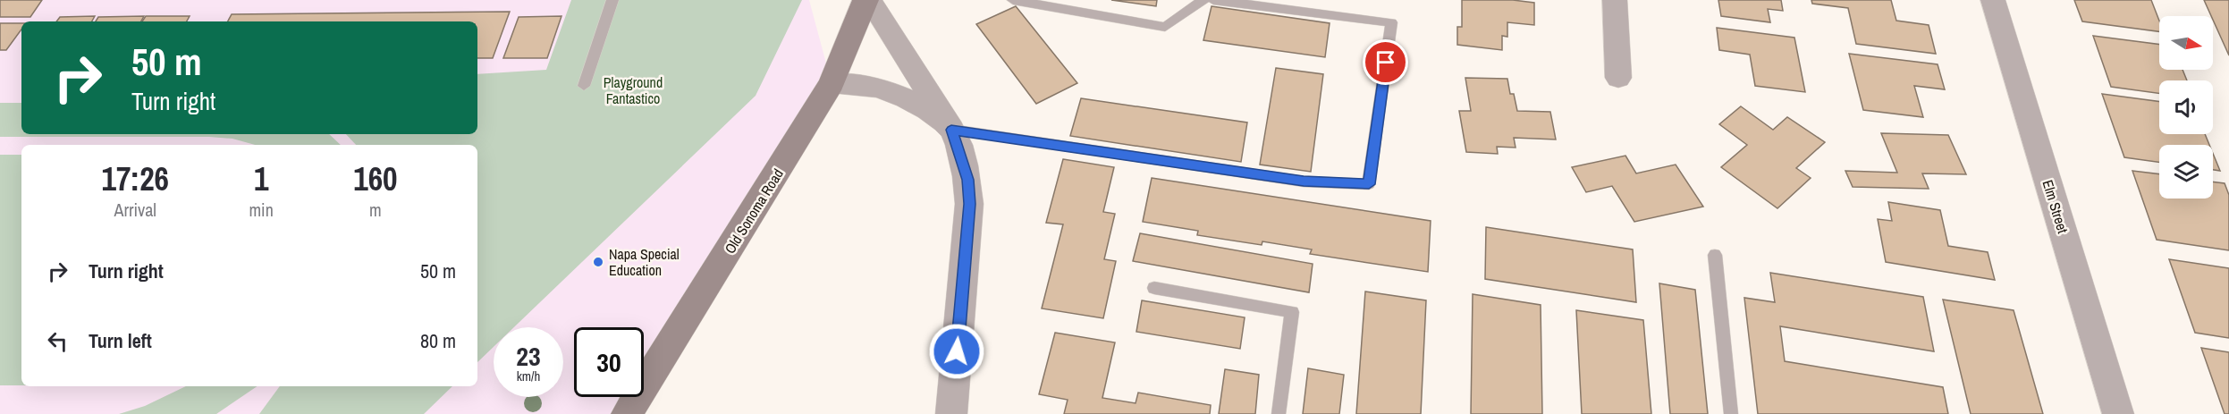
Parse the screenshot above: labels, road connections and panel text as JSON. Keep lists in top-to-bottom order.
{
  "streets": {
    "main road": ["Old Sonoma Road"],
    "street": ["Elm Street"]
  },
  "parks": ["Playground Fantastico"],
  "places": ["Napa Special Education"],
  "north": "right",
  "page": {
    "turn": ["50 m", "Turn right"],
    "eta": [
      "17:26",
      "Arrival",
      "1",
      "min",
      "160",
      "m"
    ],
    "list": [
      {
        "name": "Turn right",
        "value": "50 m"
      },
      {
        "name": "Turn left",
        "value": "80 m"
      }
    ],
    "speed": "23 km/h",
    "limit": "30"
  }
}
